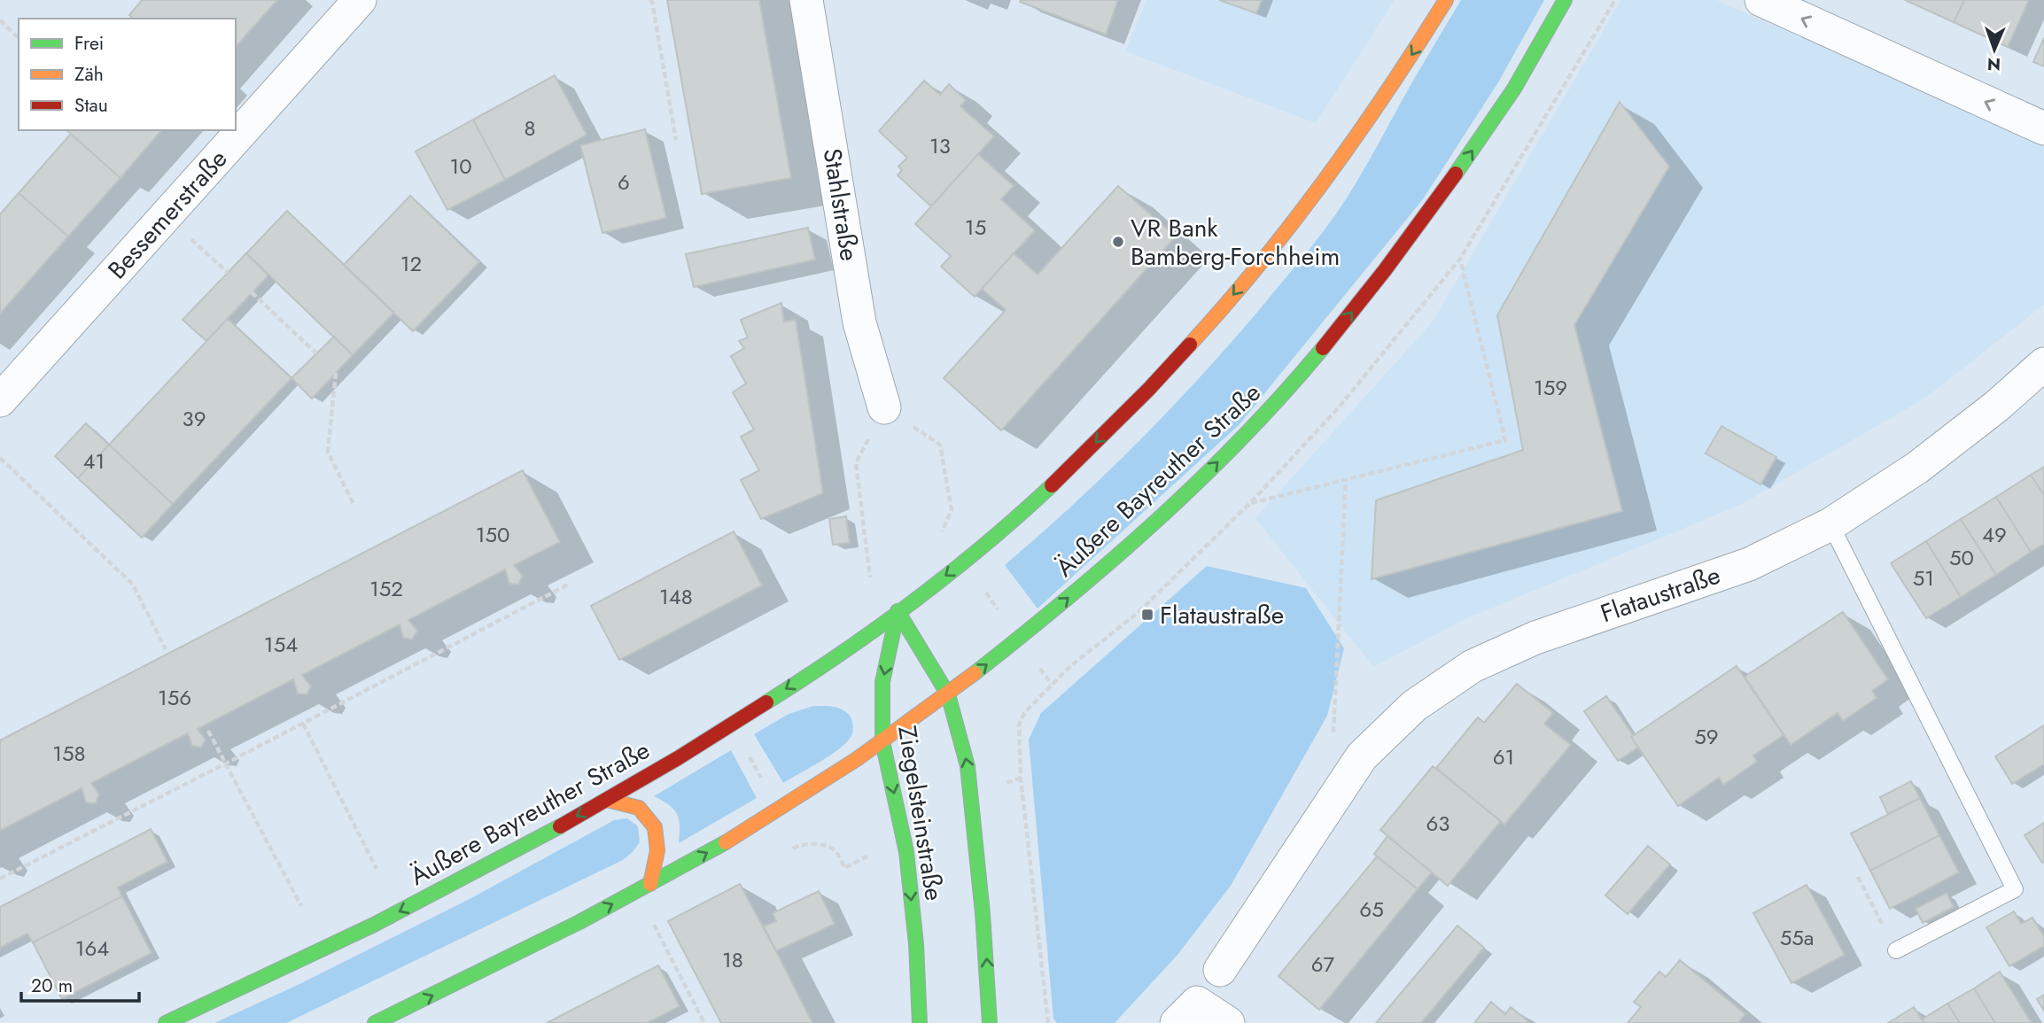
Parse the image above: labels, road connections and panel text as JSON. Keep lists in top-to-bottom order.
{
  "streets": {
    "main road": ["Äußere Bayreuther Straße", "Ziegelsteinstraße"],
    "street": ["Stahlstraße", "Bessemerstraße", "Flataustraße"]
  },
  "crossings": [
    ["Äußere Bayreuther Straße", "Ziegelsteinstraße"]
  ],
  "places": {
    "other": ["VR Bank Bamberg-Forchheim"],
    "transit": ["Flataustraße"]
  },
  "house_numbers": [
    "8",
    "13",
    "10",
    "6",
    "15",
    "12",
    "159",
    "39",
    "41",
    "150",
    "49",
    "50",
    "51",
    "152",
    "148",
    "154",
    "156",
    "59",
    "158",
    "61",
    "63",
    "65",
    "55a",
    "164",
    "18",
    "67"
  ],
  "legend": ["Frei", "Zäh", "Stau"],
  "scale_bar": "20 m",
  "north": "bottom"
}
